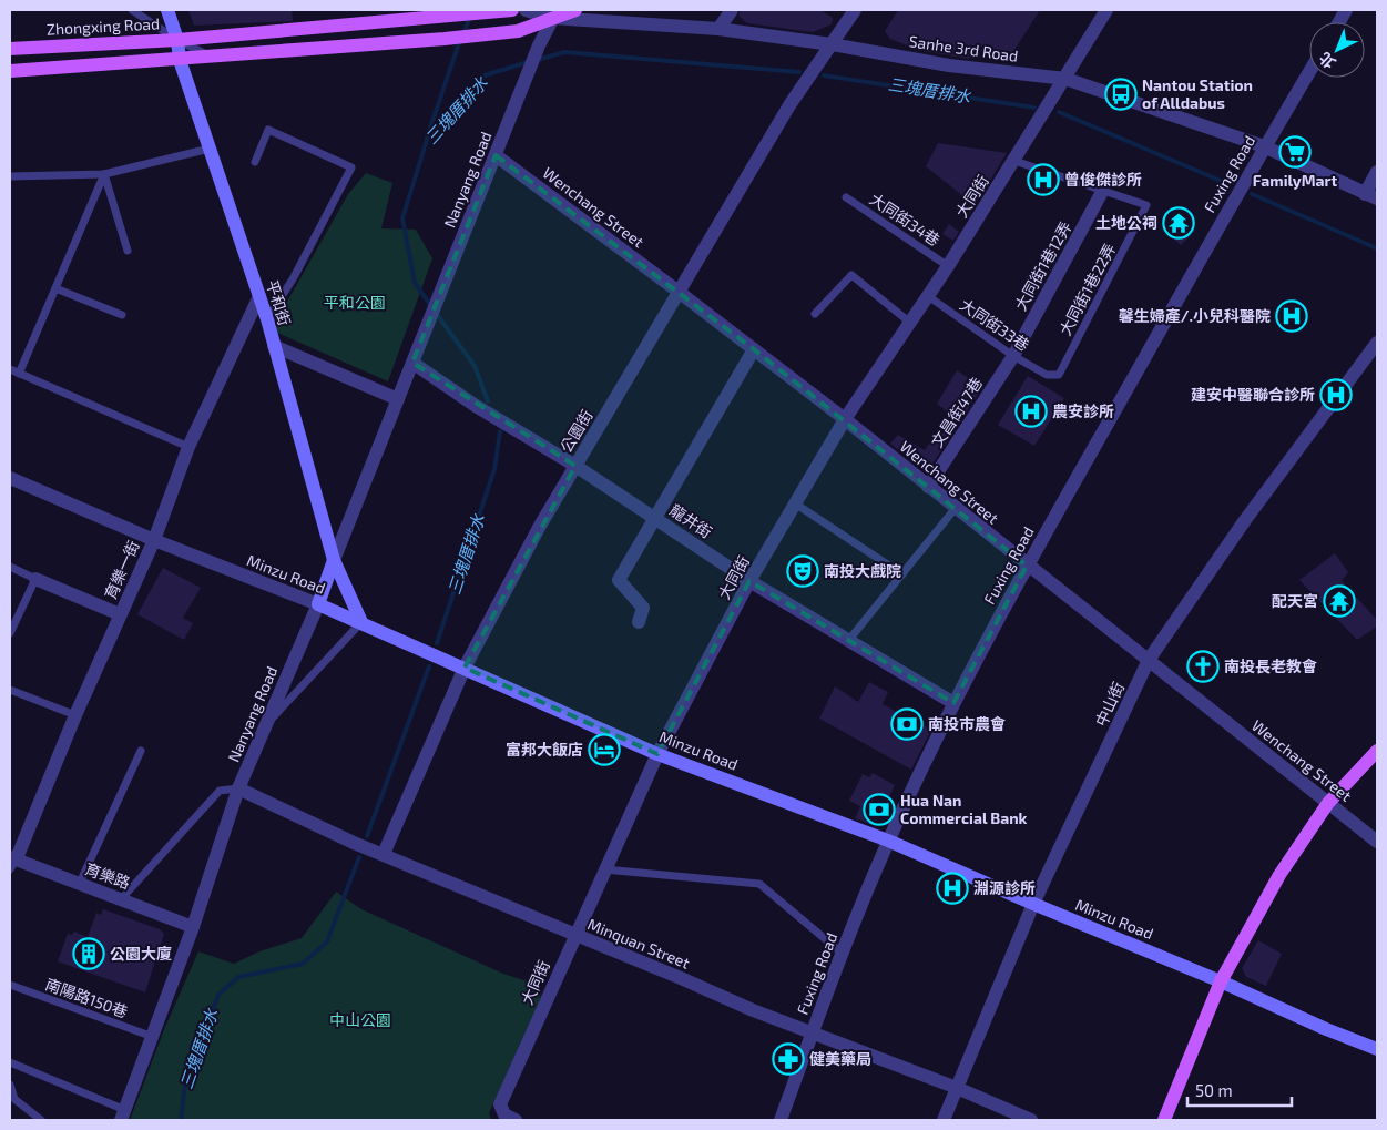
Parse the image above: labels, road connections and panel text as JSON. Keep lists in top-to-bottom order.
{
  "streets": {
    "main road": [
      "Zhongxing Road",
      "Nanyang Road",
      "平和街",
      "Minzu Road"
    ],
    "street": [
      "Sanhe 3rd Road",
      "Fuxing Road",
      "大同街",
      "Wenchang Street",
      "大同街1巷12弄",
      "文昌街47巷",
      "公園街",
      "龍井街",
      "育樂一街",
      "中山街",
      "育樂路",
      "Minquan Street"
    ],
    "lane": [
      "大同街34巷",
      "大同街1巷22弄",
      "大同街33巷",
      "南陽路150巷"
    ]
  },
  "crossings": [
    ["Zhongxing Road", "平和街"],
    ["Sanhe 3rd Road", "Fuxing Road"],
    ["Sanhe 3rd Road", "Nanyang Road"],
    ["Sanhe 3rd Road", "大同街"],
    ["Sanhe 3rd Road", "公園街"],
    ["Fuxing Road", "Wenchang Street"],
    ["Fuxing Road", "龍井街"],
    ["Fuxing Road", "Minzu Road"],
    ["Fuxing Road", "Minquan Street"],
    ["Nanyang Road", "Wenchang Street"],
    ["Nanyang Road", "平和街"],
    ["Nanyang Road", "龍井街"],
    ["Nanyang Road", "Minzu Road"],
    ["Nanyang Road", "育樂路"],
    ["Nanyang Road", "Minquan Street"],
    ["Nanyang Road", "南陽路150巷"],
    ["大同街", "Wenchang Street"],
    ["大同街", "大同街34巷"],
    ["大同街", "大同街33巷"],
    ["大同街", "龍井街"],
    ["大同街", "Minzu Road"],
    ["大同街", "Minquan Street"],
    ["Wenchang Street", "文昌街47巷"],
    ["Wenchang Street", "公園街"],
    ["Wenchang Street", "中山街"],
    ["大同街1巷12弄", "大同街1巷22弄"],
    ["大同街1巷12弄", "大同街33巷"],
    ["大同街1巷12弄", "文昌街47巷"],
    ["大同街1巷22弄", "大同街33巷"],
    ["平和街", "育樂一街"],
    ["平和街", "Minzu Road"],
    ["大同街33巷", "文昌街47巷"],
    ["公園街", "龍井街"],
    ["公園街", "Minzu Road"],
    ["公園街", "Minquan Street"],
    ["育樂一街", "Minzu Road"],
    ["育樂一街", "育樂路"],
    ["Minzu Road", "中山街"],
    ["中山街", "Minquan Street"]
  ],
  "water": ["三塊厝排水"],
  "parks": ["平和公園", "中山公園"],
  "places": {
    "bus stop": ["Nantou Station of Alldabus"],
    "supermarket": ["FamilyMart"],
    "hospital": [
      "曾俊傑診所",
      "馨生婦產/.小兒科醫院",
      "建安中醫聯合診所",
      "農安診所",
      "淵源診所"
    ],
    "temple": ["土地公祠", "配天宮"],
    "theatre": ["南投大戲院"],
    "church": ["南投長老教會"],
    "bank": ["南投市農會", "Hua Nan Commercial Bank"],
    "hotel": ["富邦大飯店"],
    "building": ["公園大廈"],
    "pharmacy": ["健美藥局"]
  },
  "scale_bar": "50 m",
  "north": "bottom left"
}
